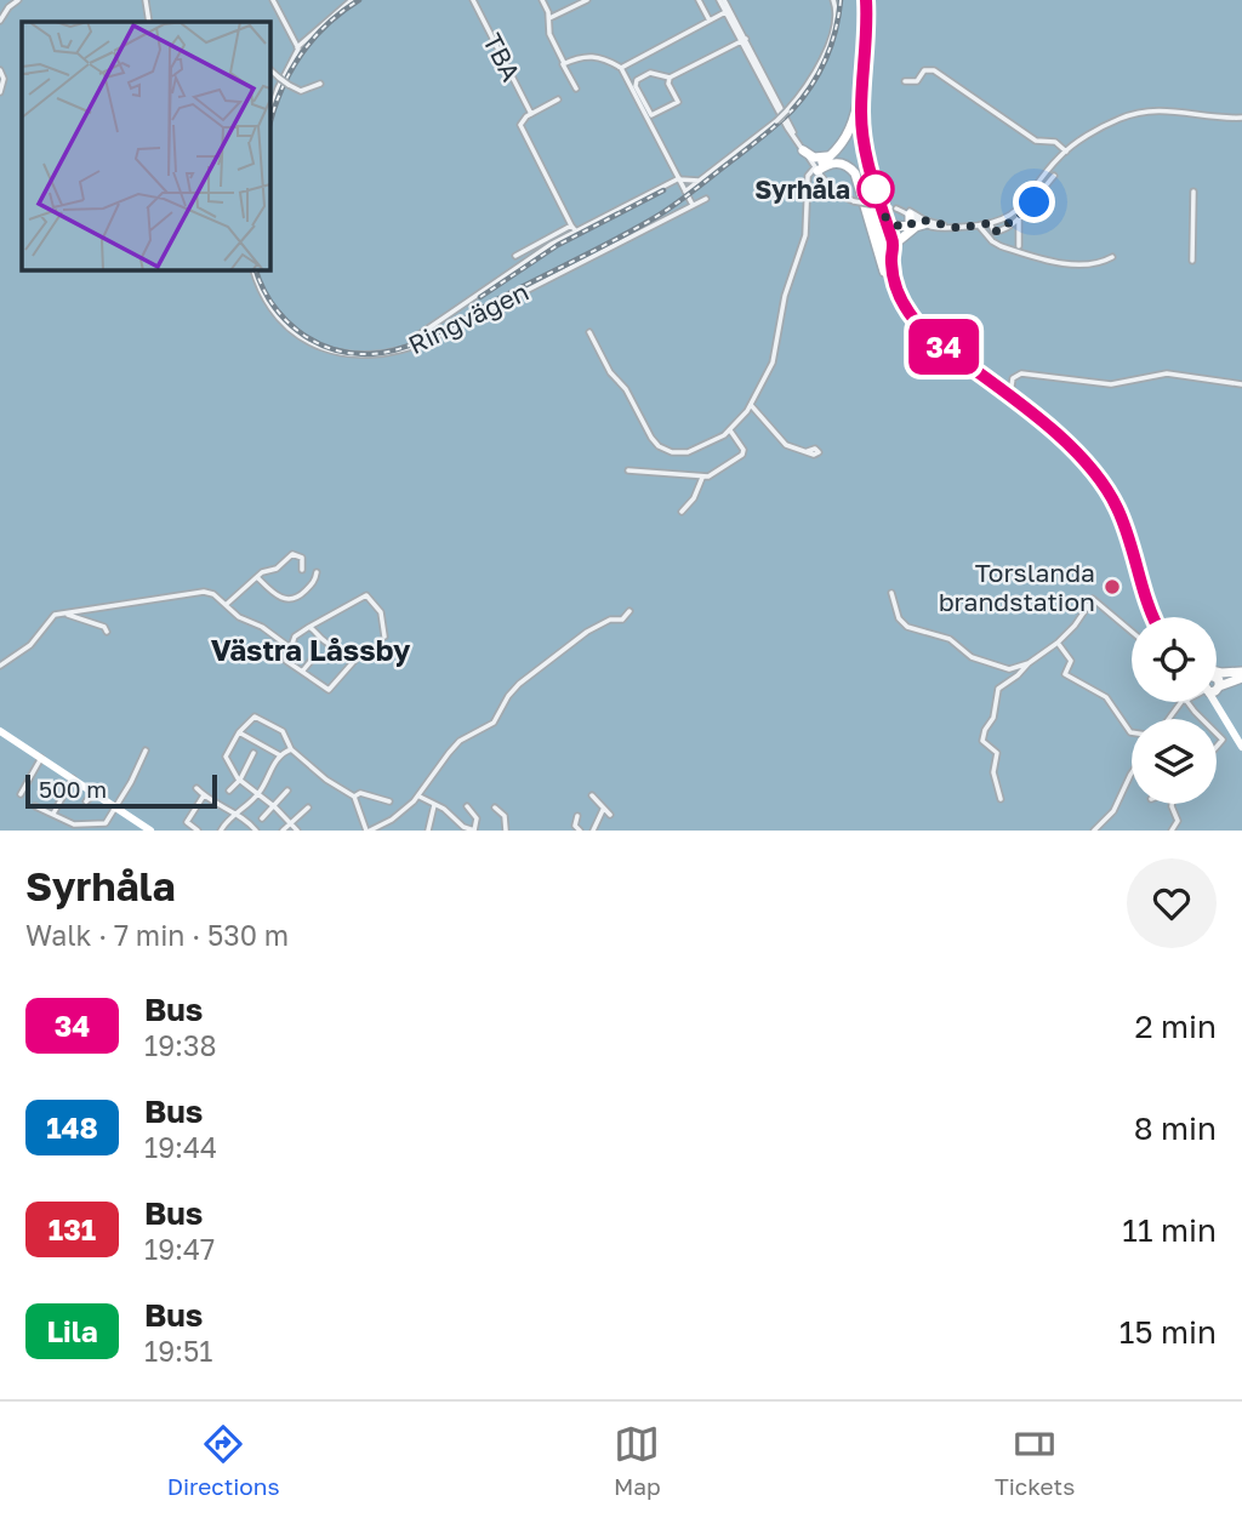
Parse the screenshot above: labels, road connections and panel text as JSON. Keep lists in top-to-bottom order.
{
  "streets": {
    "street": ["TBA", "Ringvägen"]
  },
  "districts": ["Västra Låssby"],
  "places": ["Syrhåla", "Torslanda brandstation"],
  "lines": ["bus line 34"],
  "scale_bar": "500 m",
  "page": {
    "on_map": "34",
    "scale": "500 m",
    "heading": ["Syrhåla", "Walk · 7 min · 530 m"],
    "list": [
      {
        "mark": "34",
        "name": "Bus",
        "note": "19:38",
        "value": "2 min"
      },
      {
        "mark": "148",
        "name": "Bus",
        "note": "19:44",
        "value": "8 min"
      },
      {
        "mark": "131",
        "name": "Bus",
        "note": "19:47",
        "value": "11 min"
      },
      {
        "mark": "Lila",
        "name": "Bus",
        "note": "19:51",
        "value": "15 min"
      }
    ],
    "tabs": ["Directions", "Map", "Tickets"]
  }
}
